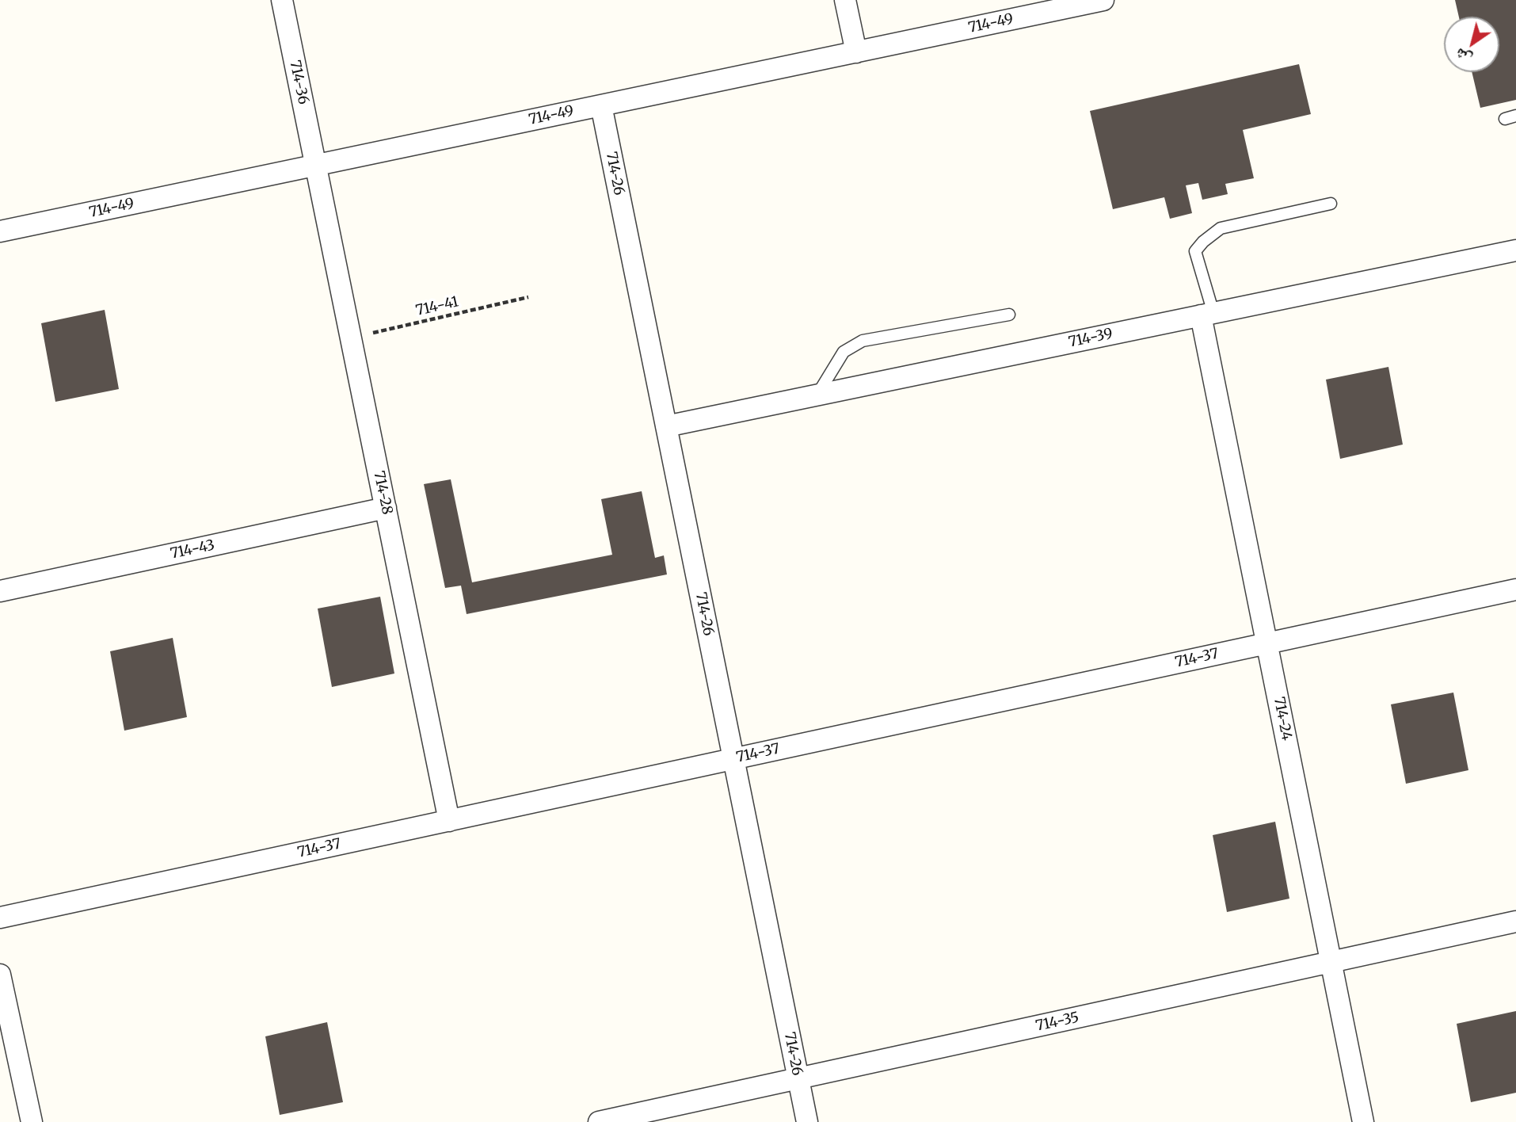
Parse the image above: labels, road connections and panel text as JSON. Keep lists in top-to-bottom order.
{
  "streets": {
    "street": [
      "714-49",
      "714-36",
      "714-26",
      "714-39",
      "714-28",
      "714-43",
      "714-37",
      "714-24",
      "714-35"
    ],
    "path": ["714-41"]
  },
  "crossings": [
    ["714-49", "714-36"],
    ["714-49", "714-26"],
    ["714-49", "714-28"],
    ["714-36", "714-28"],
    ["714-26", "714-39"],
    ["714-26", "714-37"],
    ["714-26", "714-35"],
    ["714-41", "714-28"],
    ["714-39", "714-24"],
    ["714-28", "714-43"],
    ["714-28", "714-37"],
    ["714-37", "714-24"],
    ["714-24", "714-35"]
  ],
  "north": "bottom left"
}
